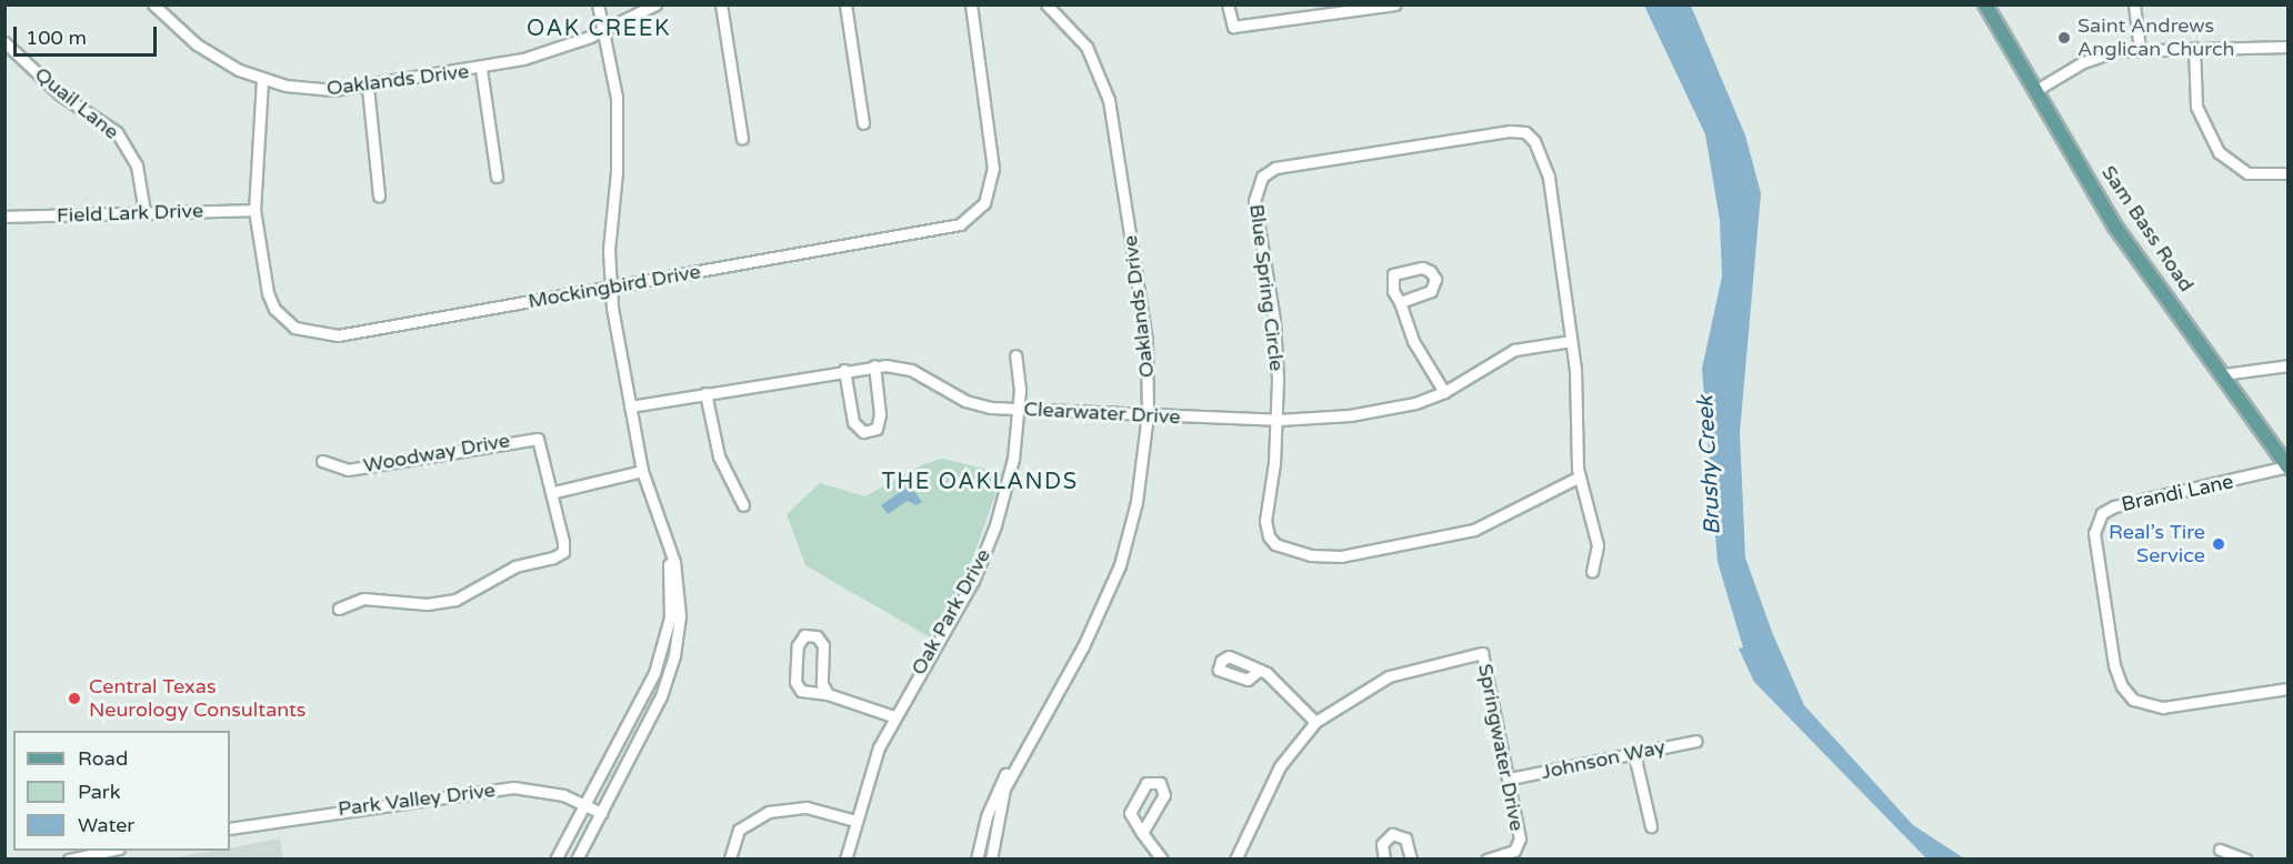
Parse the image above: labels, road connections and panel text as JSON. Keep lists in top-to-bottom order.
{
  "streets": {
    "main road": ["Sam Bass Road"],
    "street": [
      "Oaklands Drive",
      "Quail Lane",
      "Field Lark Drive",
      "Mockingbird Drive",
      "Blue Spring Circle",
      "Clearwater Drive",
      "Woodway Drive",
      "Brandi Lane",
      "Oak Park Drive",
      "Springwater Drive",
      "Johnson Way",
      "Park Valley Drive"
    ]
  },
  "crossings": [
    ["Oaklands Drive", "Mockingbird Drive"],
    ["Oaklands Drive", "Clearwater Drive"],
    ["Quail Lane", "Field Lark Drive"],
    ["Field Lark Drive", "Mockingbird Drive"],
    ["Sam Bass Road", "Brandi Lane"],
    ["Blue Spring Circle", "Clearwater Drive"],
    ["Clearwater Drive", "Oak Park Drive"],
    ["Springwater Drive", "Johnson Way"]
  ],
  "districts": ["OAK CREEK", "THE OAKLANDS"],
  "water": ["Brushy Creek"],
  "places": ["Saint Andrews Anglican Church", "Real’s Tire Service", "Central Texas Neurology Consultants"],
  "legend": ["Road", "Park", "Water"],
  "scale_bar": "100 m"
}
